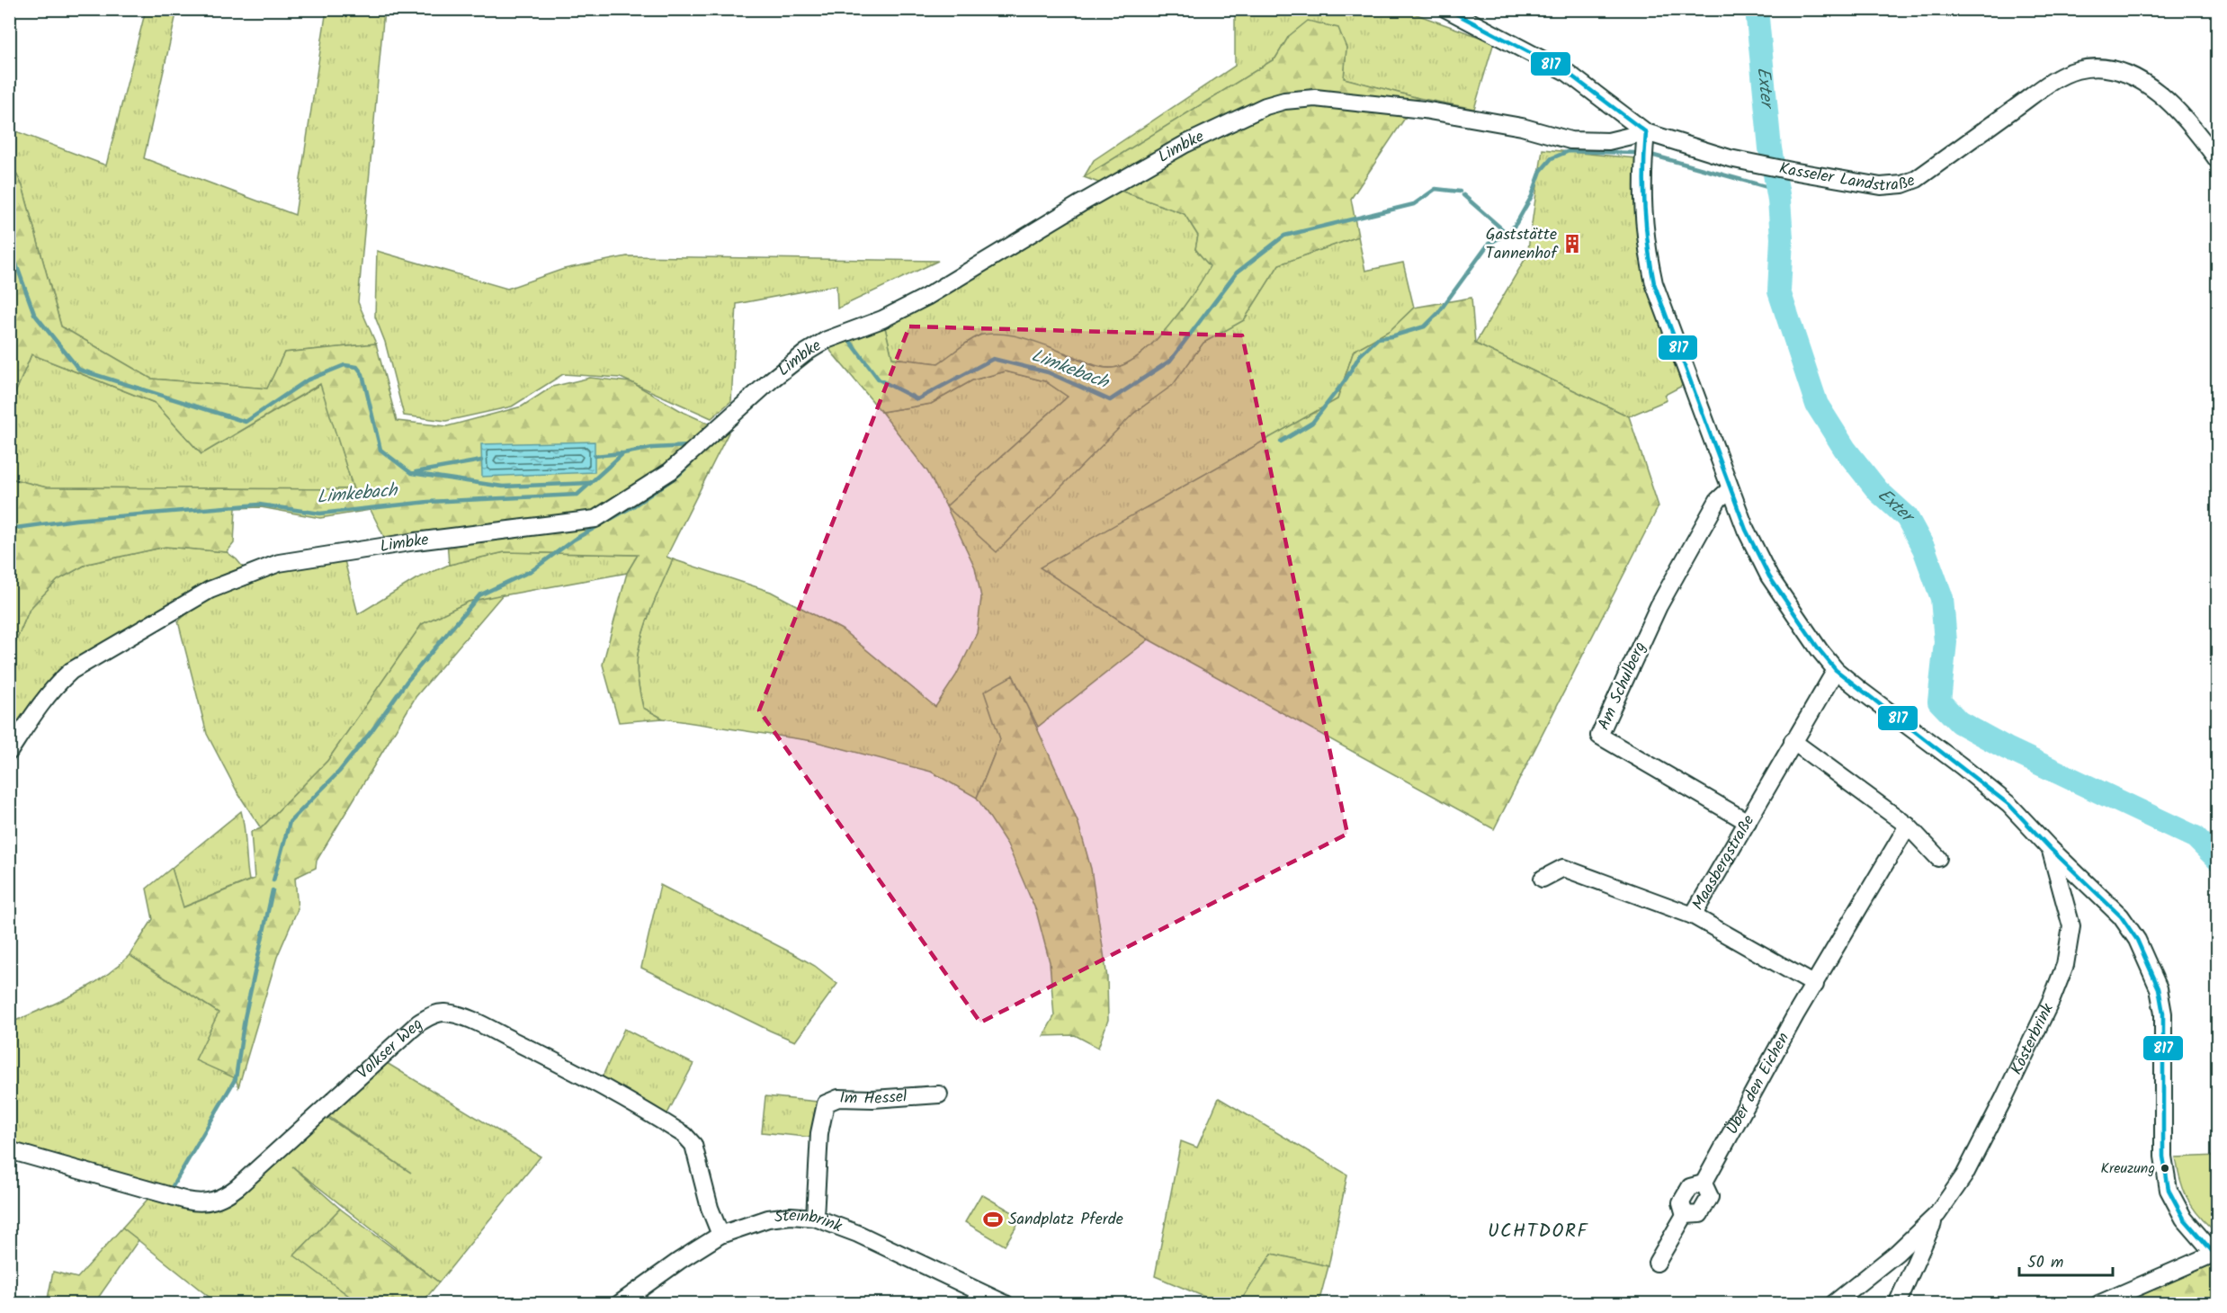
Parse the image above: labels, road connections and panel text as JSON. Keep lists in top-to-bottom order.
{
  "streets": {
    "street": [
      "Limbke",
      "Kasseler Landstraße",
      "Am Schulberg",
      "Maasbergstraße",
      "Kösterbrink",
      "Volkser Weg",
      "Über den Eichen",
      "Im Hessel",
      "Steinbrink"
    ]
  },
  "crossings": [
    ["Limbke", "Kasseler Landstraße"],
    ["Am Schulberg", "Maasbergstraße"],
    ["Volkser Weg", "Steinbrink"],
    ["Im Hessel", "Steinbrink"]
  ],
  "districts": ["UCHTDORF"],
  "water": ["Exter", "Limkebach"],
  "places": {
    "building": ["Gaststätte Tannenhof"],
    "other": ["Kreuzung"],
    "sports": ["Sandplatz Pferde"]
  },
  "lines": ["transit line 817"],
  "scale_bar": "50 m"
}
